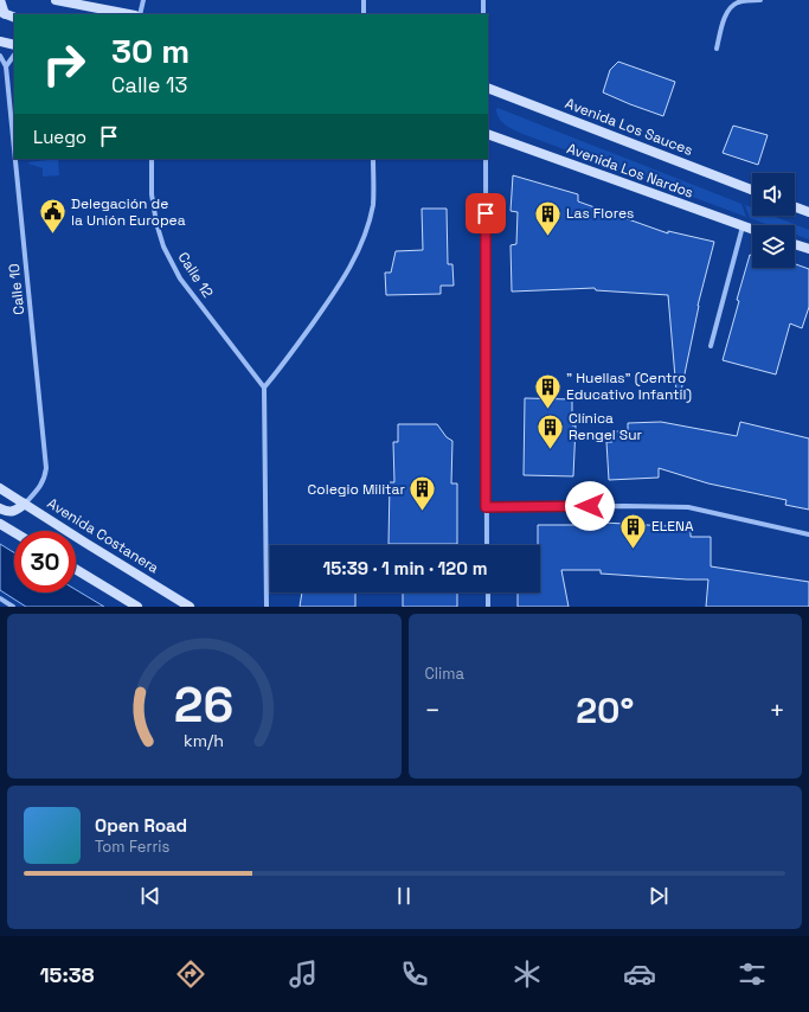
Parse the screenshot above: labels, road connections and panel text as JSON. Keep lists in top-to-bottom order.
{
  "streets": {
    "street": [
      "Avenida Los Sauces",
      "Avenida Los Nardos",
      "Calle 12",
      "Calle 10",
      "Avenida Costanera"
    ]
  },
  "crossings": [
    ["Calle 10", "Avenida Costanera"]
  ],
  "places": {
    "public building": ["Delegación de la Unión Europea"],
    "building": [
      "Las Flores",
      "\" Huellas\" (Centro Educativo Infantil)",
      "Clínica Rengel Sur",
      "Colegio Militar",
      "ELENA"
    ]
  },
  "page": {
    "turn": ["30 m", "Calle 13"],
    "then": "Luego",
    "limit": "30",
    "trip": "15:39 · 1 min · 120 m",
    "tile": "Clima",
    "heat": ["−", "20°", "+"],
    "song": ["Open Road", "Tom Ferris"],
    "tabs": "15:38",
    "gauge": ["26", "km/h"]
  }
}
